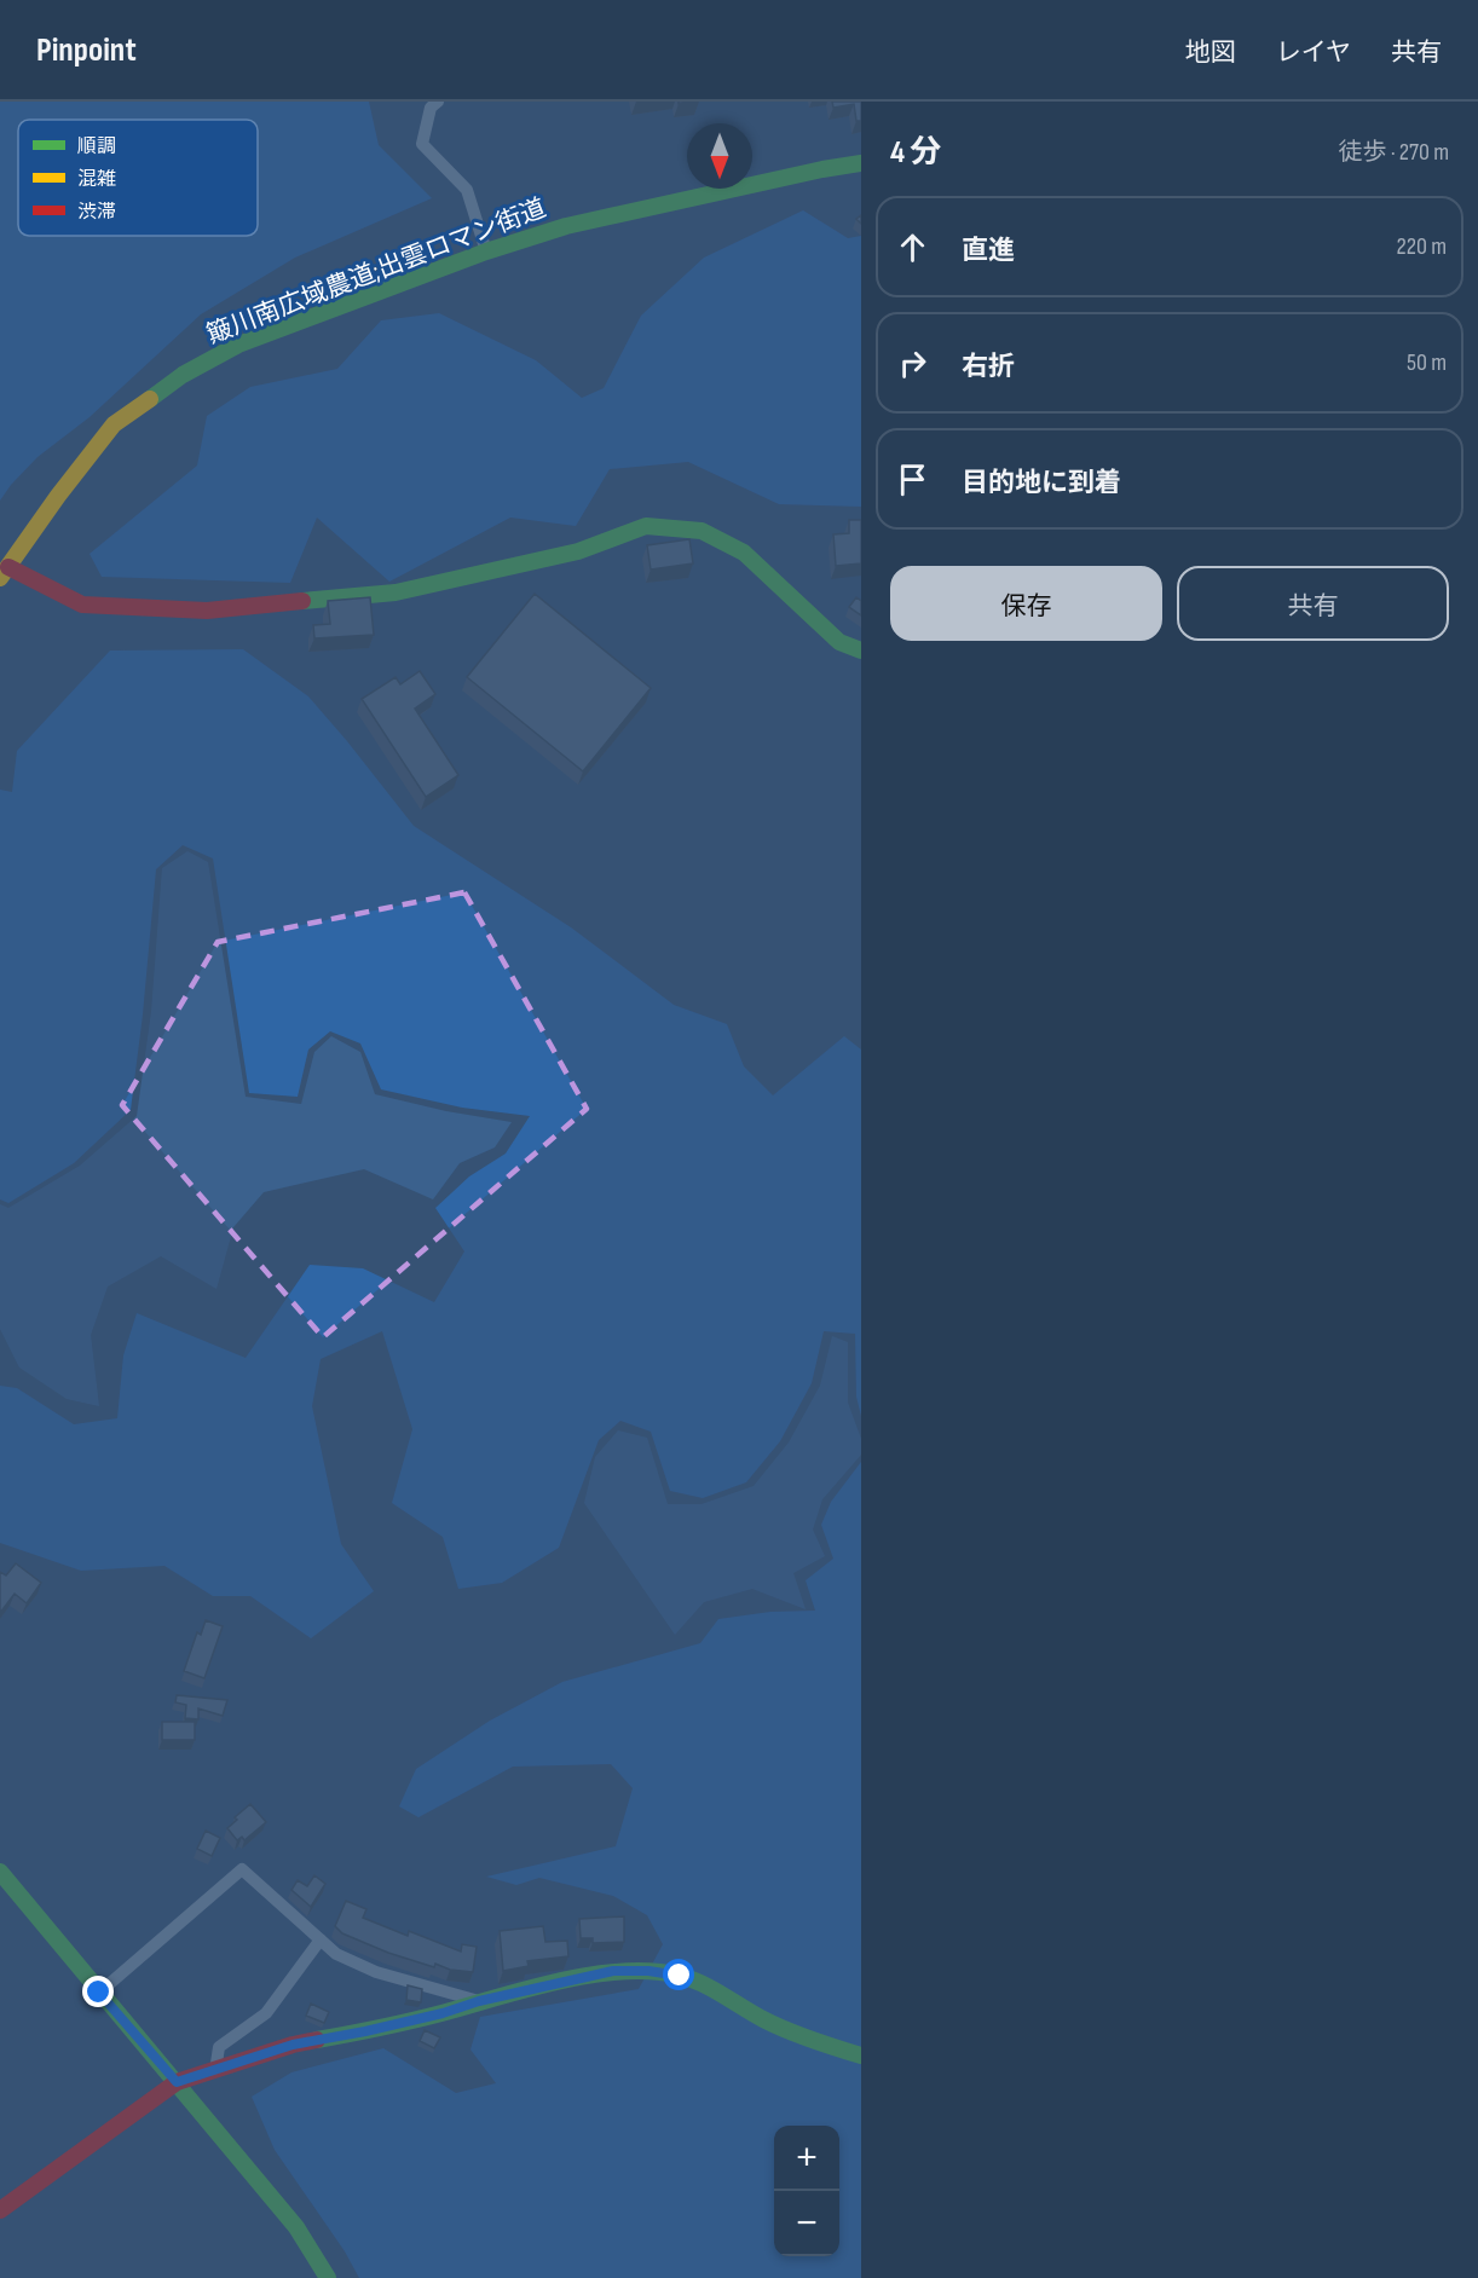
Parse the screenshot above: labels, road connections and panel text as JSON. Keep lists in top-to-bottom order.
{
  "streets": {
    "street": ["簸川南広域農道;出雲ロマン街道"]
  },
  "legend": ["順調", "混雑", "渋滞"],
  "north": "bottom",
  "page": {
    "header": "Pinpoint",
    "nav": ["地図", "レイヤ", "共有"],
    "heading": ["4 分", "徒歩 · 270 m"],
    "list": [
      ["直進", "220 m"],
      ["右折", "50 m"],
      "目的地に到着"
    ],
    "buttons": ["保存", "共有"],
    "map_buttons": ["+", "−"]
  }
}
